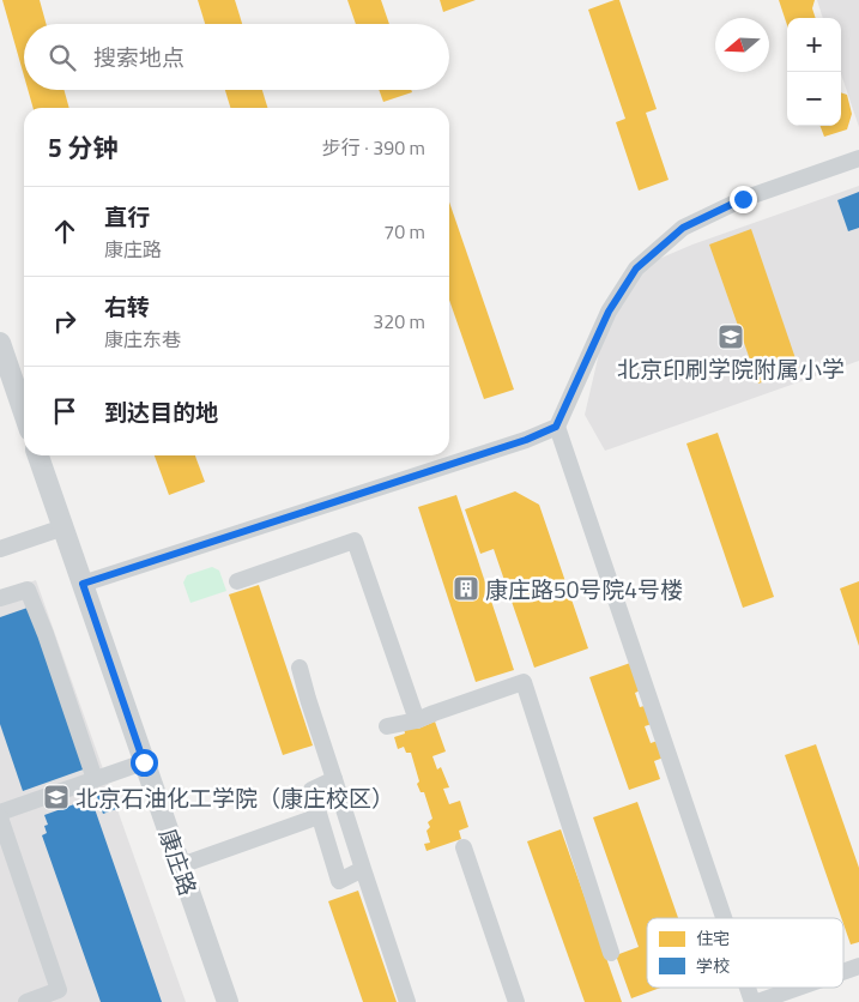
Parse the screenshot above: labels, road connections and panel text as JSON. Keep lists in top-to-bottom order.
{
  "streets": {
    "street": ["康庄路"]
  },
  "places": {
    "school or university": ["北京印刷学院附属小学", "北京石油化工学院（康庄校区）"],
    "building": ["康庄路50号院4号楼"]
  },
  "legend": ["住宅", "学校"],
  "north": "left",
  "page": {
    "map_buttons": ["+", "−"],
    "search": "搜索地点",
    "heading": ["5 分钟", "步行 · 390 m"],
    "list": [
      ["直行", "康庄路", "70 m"],
      ["右转", "康庄东巷", "320 m"],
      "到达目的地"
    ]
  }
}
